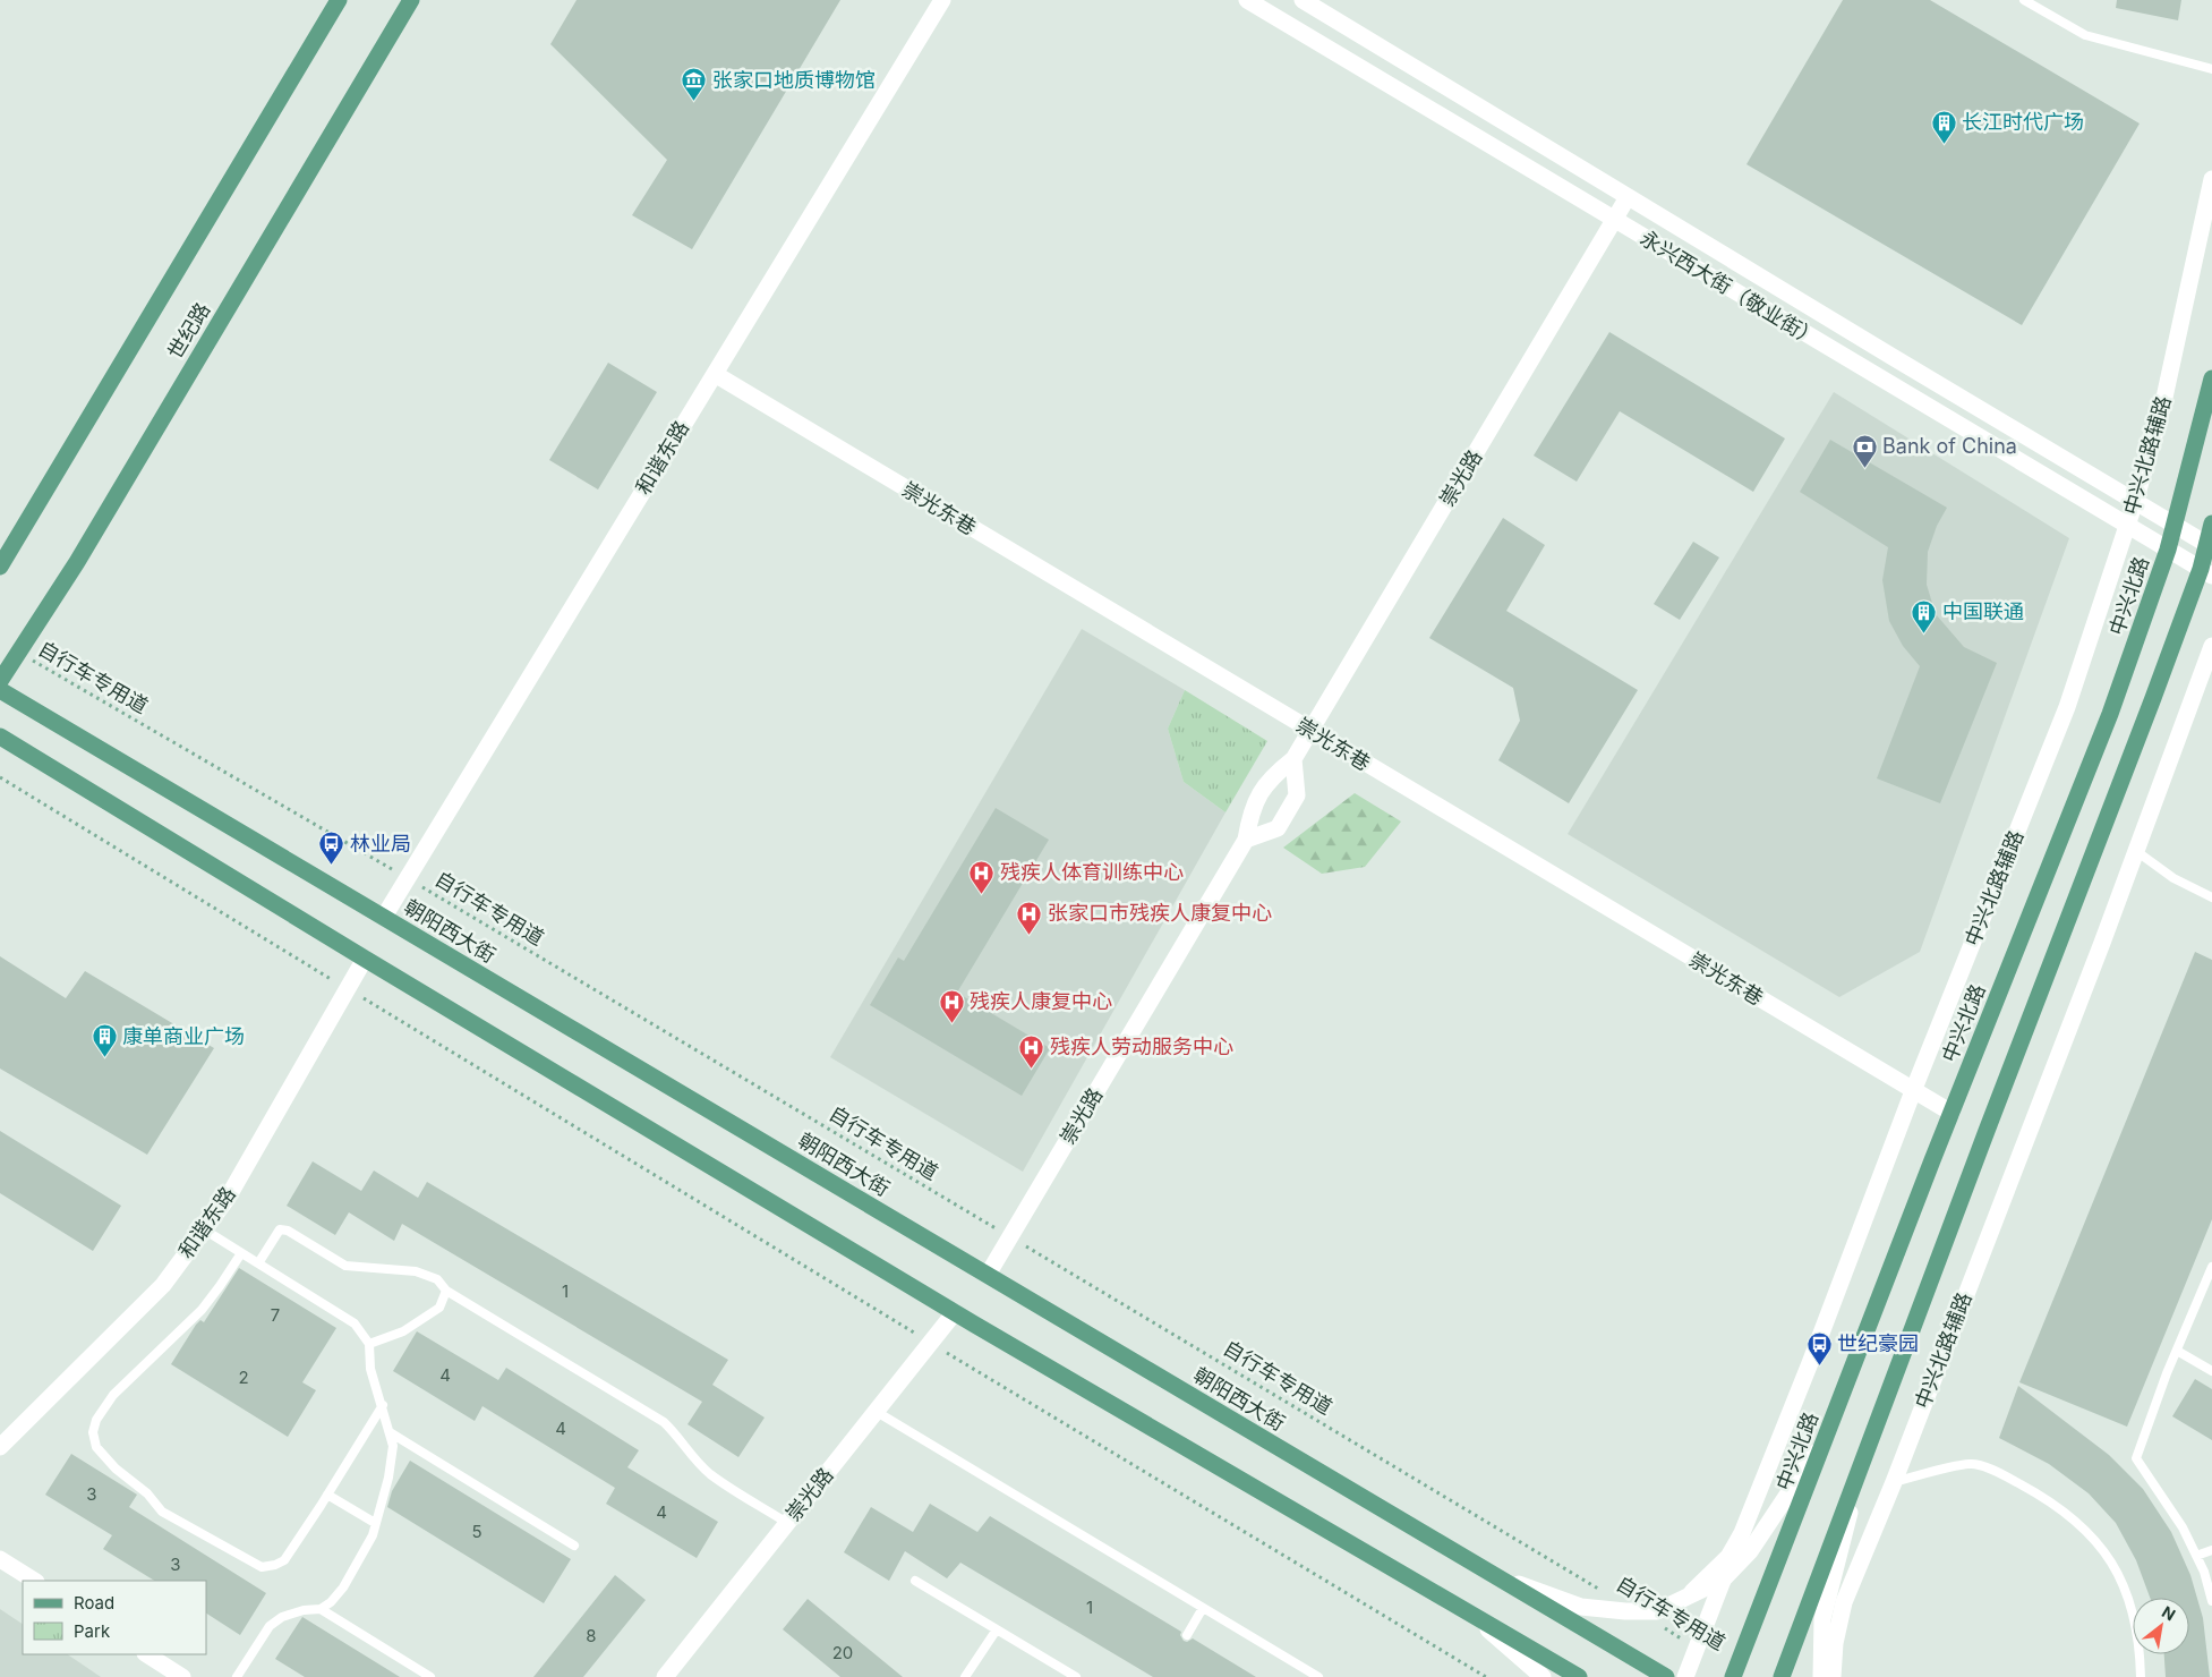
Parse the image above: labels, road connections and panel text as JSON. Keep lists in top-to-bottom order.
{
  "streets": {
    "main road": ["世纪路", "中兴北路", "朝阳西大街"],
    "street": [
      "永兴西大街（敬业街）",
      "中兴北路辅路",
      "和谐东路",
      "崇光路",
      "崇光东巷"
    ],
    "path": ["自行车专用道"]
  },
  "crossings": [
    ["永兴西大街（敬业街）", "中兴北路辅路"],
    ["永兴西大街（敬业街）", "崇光路"],
    ["永兴西大街（敬业街）", "中兴北路"],
    ["世纪路", "自行车专用道"],
    ["中兴北路辅路", "崇光东巷"],
    ["和谐东路", "崇光东巷"],
    ["和谐东路", "自行车专用道"],
    ["和谐东路", "朝阳西大街"],
    ["崇光路", "崇光东巷"],
    ["崇光路", "自行车专用道"],
    ["崇光路", "朝阳西大街"],
    ["崇光东巷", "中兴北路"]
  ],
  "places": {
    "museum": ["张家口地质博物馆"],
    "building": ["长江时代广场", "中国联通", "康单商业广场"],
    "bank": ["Bank of China"],
    "bus stop": ["林业局", "世纪豪园"],
    "hospital": [
      "残疾人体育训练中心",
      "张家口市残疾人康复中心",
      "残疾人康复中心",
      "残疾人劳动服务中心"
    ]
  },
  "house_numbers": [
    "1",
    "7",
    "4",
    "2",
    "4",
    "3",
    "4",
    "5",
    "3",
    "1",
    "8",
    "20"
  ],
  "legend": ["Road", "Park"],
  "north": "top right"
}
